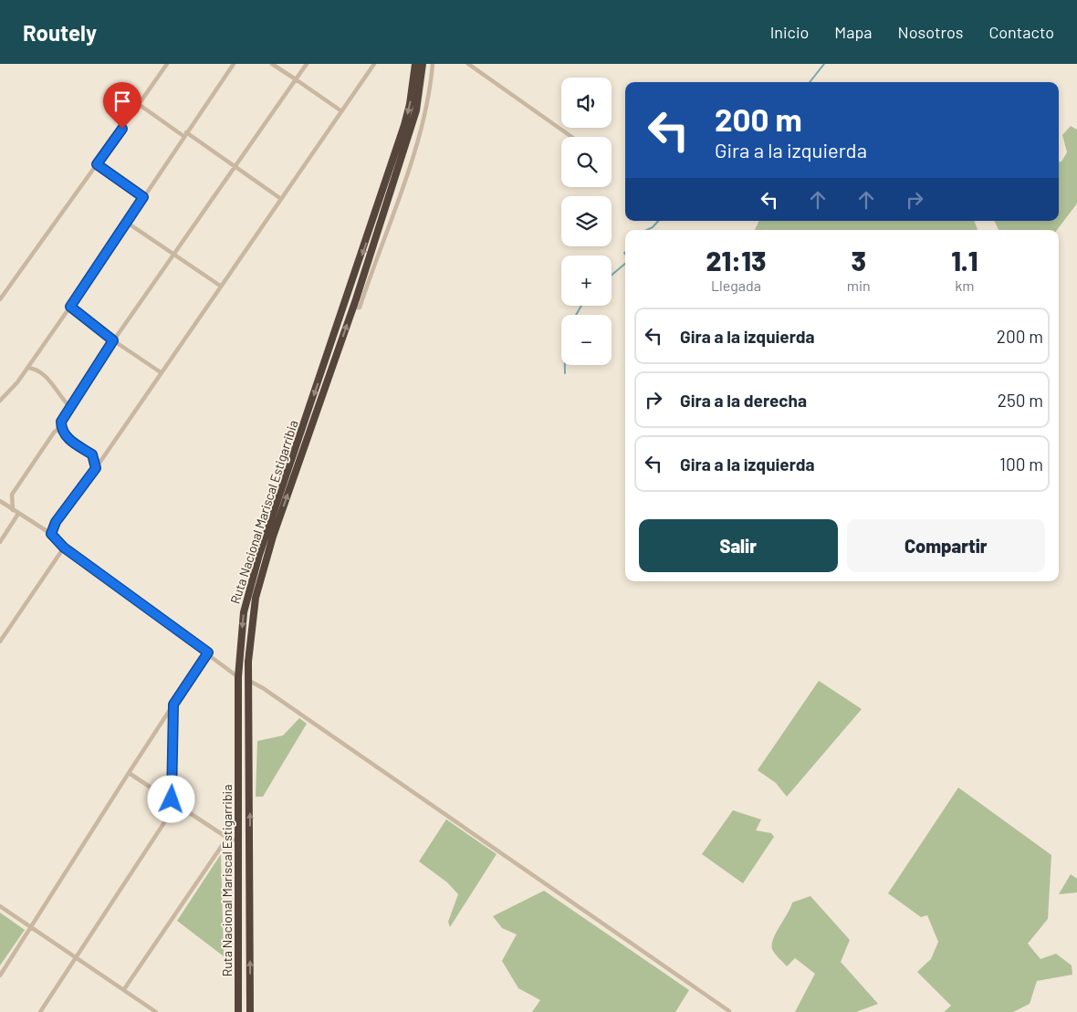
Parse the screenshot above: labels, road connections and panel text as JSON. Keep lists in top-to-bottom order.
{
  "streets": {
    "highway": ["Ruta Nacional Mariscal Estigarribia"]
  },
  "page": {
    "header": "Routely",
    "nav": [
      "Inicio",
      "Mapa",
      "Nosotros",
      "Contacto"
    ],
    "map_buttons": ["+", "−"],
    "turn": ["200 m", "Gira a la izquierda"],
    "eta": [
      "21:13",
      "Llegada",
      "3",
      "min",
      "1.1",
      "km"
    ],
    "list": [
      {
        "name": "Gira a la izquierda",
        "value": "200 m"
      },
      {
        "name": "Gira a la derecha",
        "value": "250 m"
      },
      {
        "name": "Gira a la izquierda",
        "value": "100 m"
      }
    ],
    "buttons": ["Salir", "Compartir"]
  }
}
